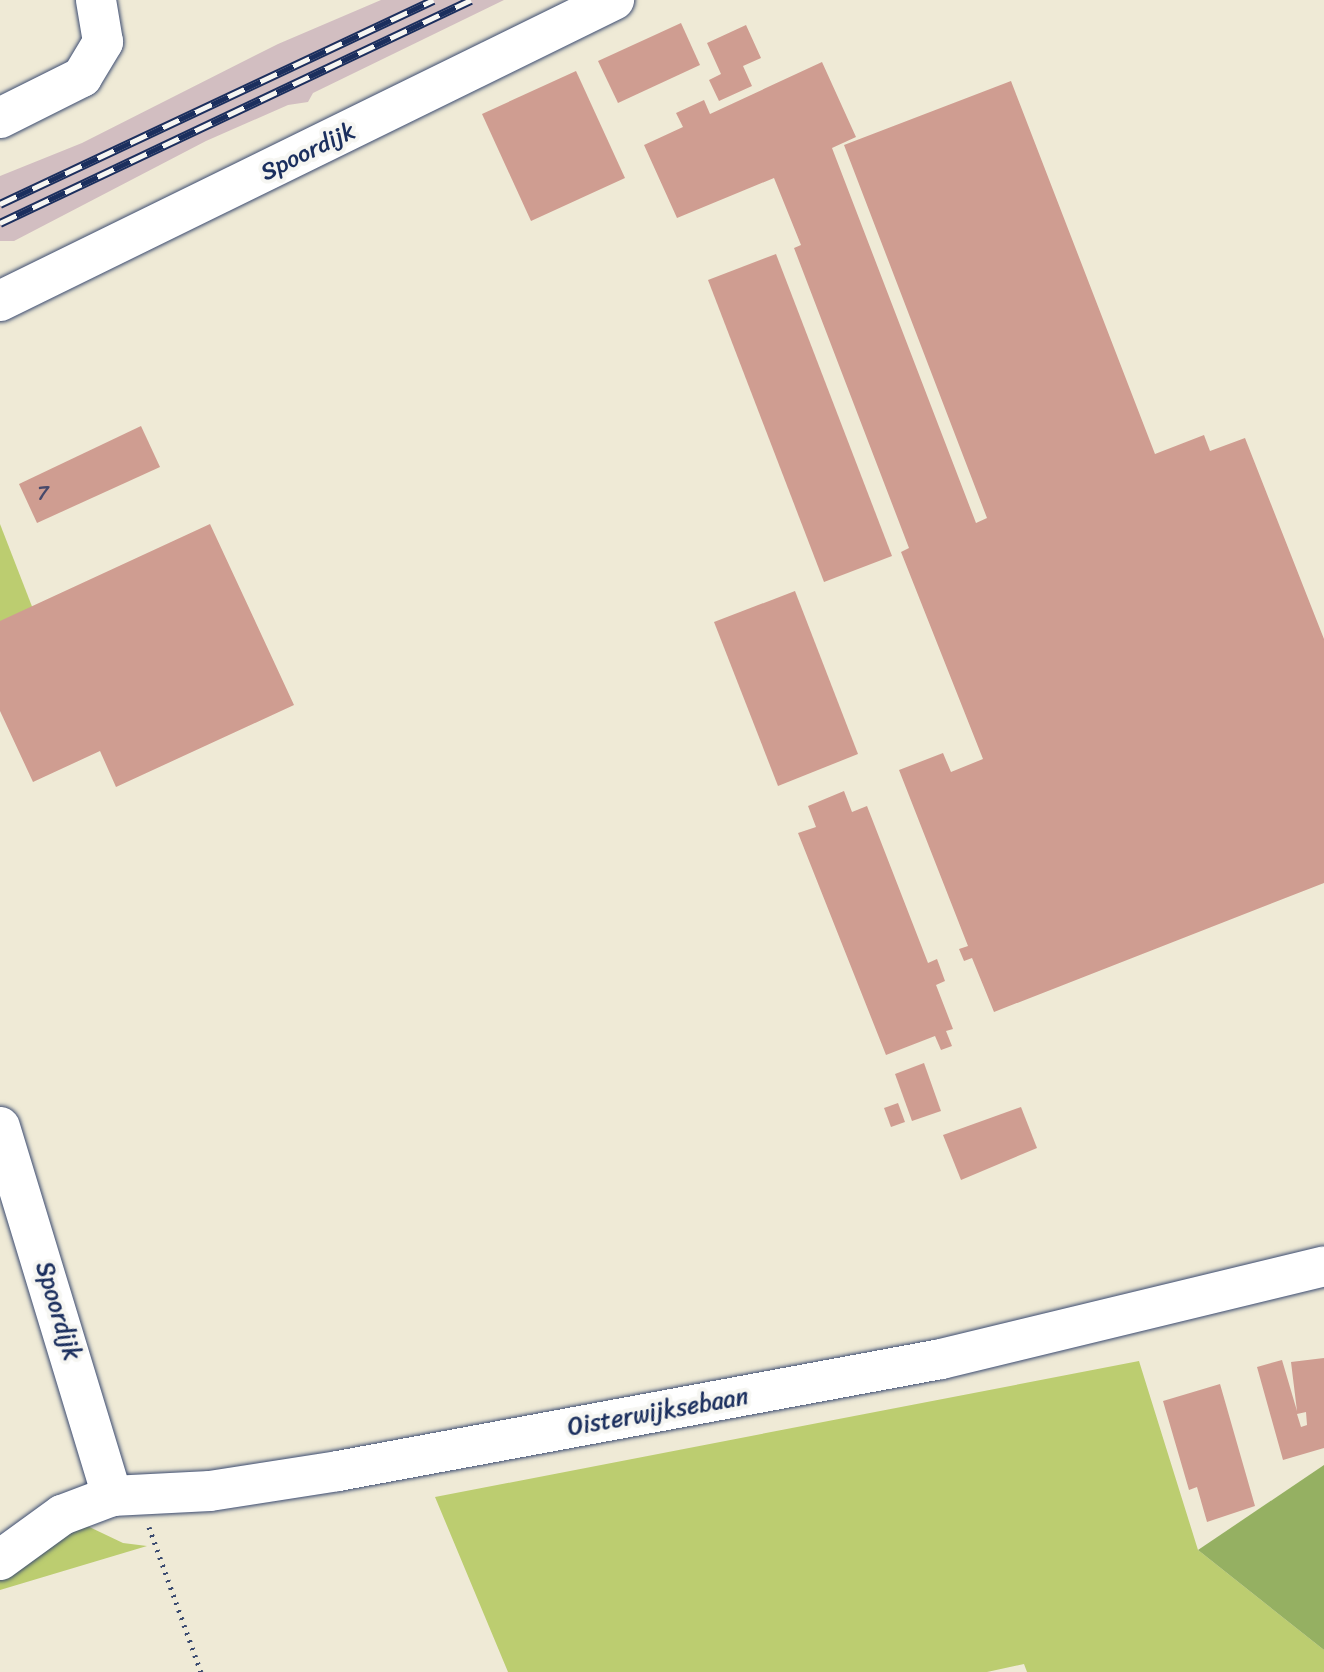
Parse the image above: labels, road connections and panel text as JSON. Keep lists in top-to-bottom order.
{
  "streets": {
    "street": ["Spoordijk", "Oisterwijksebaan"]
  },
  "crossings": [
    ["Spoordijk", "Oisterwijksebaan"]
  ],
  "house_numbers": ["7"]
}
